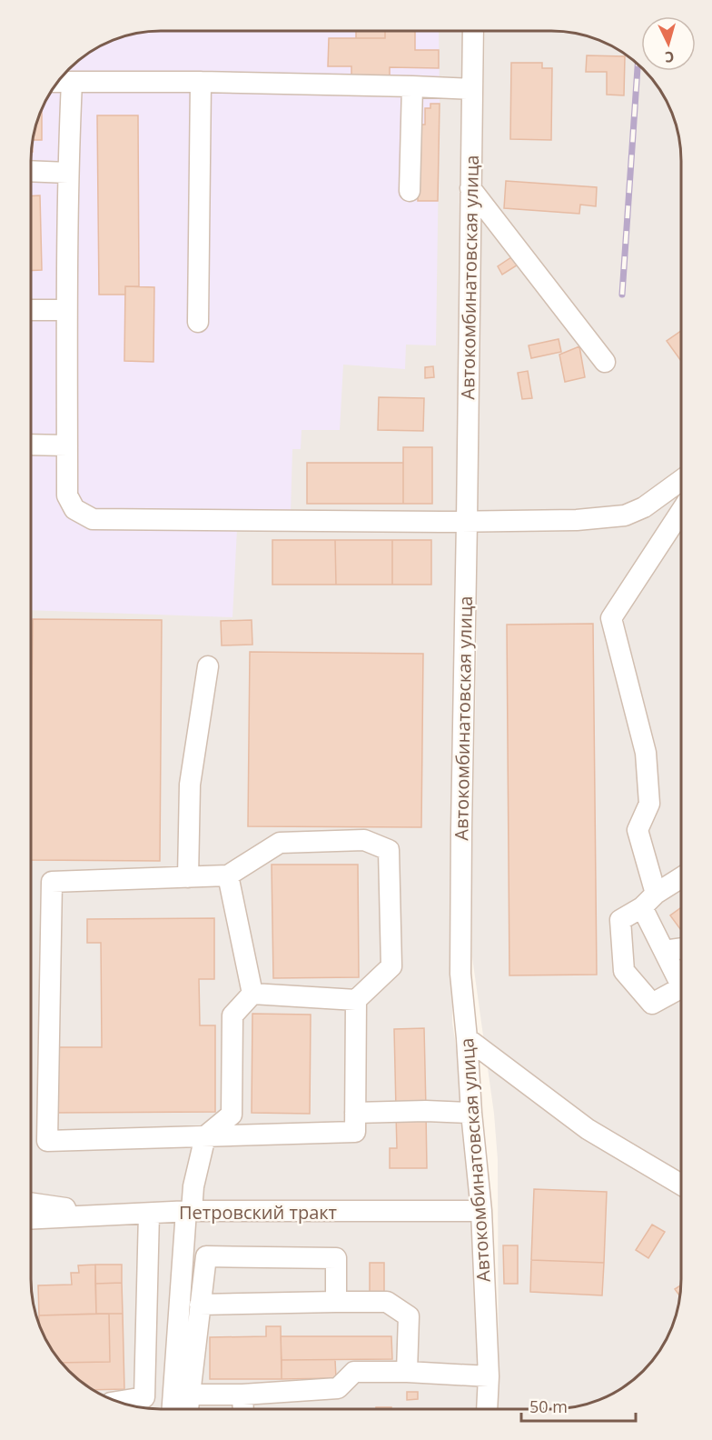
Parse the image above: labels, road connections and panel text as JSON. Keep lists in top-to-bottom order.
{
  "streets": {
    "street": ["Автокомбинатовская улица", "Петровский тракт"]
  },
  "crossings": [
    ["Автокомбинатовская улица", "Петровский тракт"]
  ],
  "scale_bar": "50 m",
  "north": "bottom"
}
